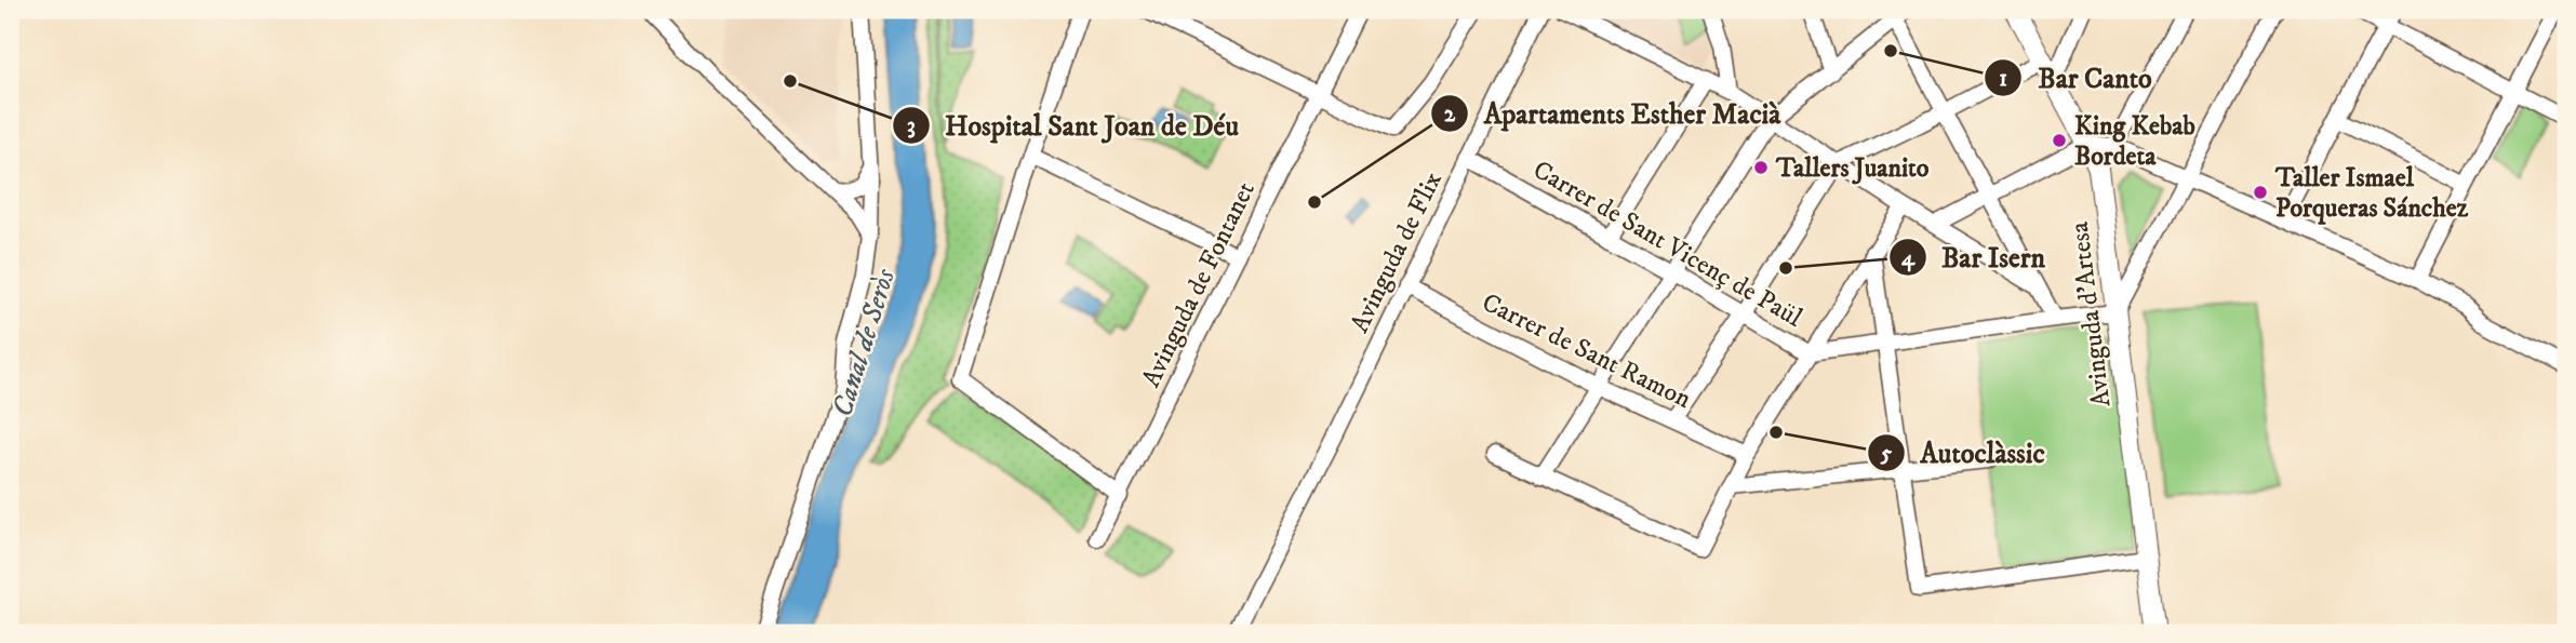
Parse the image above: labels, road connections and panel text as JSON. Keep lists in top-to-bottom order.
{
  "streets": {
    "main road": ["Avinguda d'Artesa"],
    "street": [
      "Carrer de Sant Vicenç de Paül",
      "Avinguda de Flix",
      "Avinguda de Fontanet",
      "Carrer de Sant Ramon"
    ]
  },
  "crossings": [
    ["Carrer de Sant Vicenç de Paül", "Avinguda de Flix"],
    ["Carrer de Sant Vicenç de Paül", "Avinguda d'Artesa"],
    ["Avinguda de Flix", "Carrer de Sant Ramon"]
  ],
  "water": ["Canal de Seròs"],
  "places": [
    "Bar Canto",
    "Hospital Sant Joan de Déu",
    "King Kebab Bordeta",
    "Tallers Juanito",
    "Taller Ismael Porqueras Sánchez",
    "Apartaments Esther Macià",
    "Bar Isern",
    "Autoclàssic"
  ]
}
